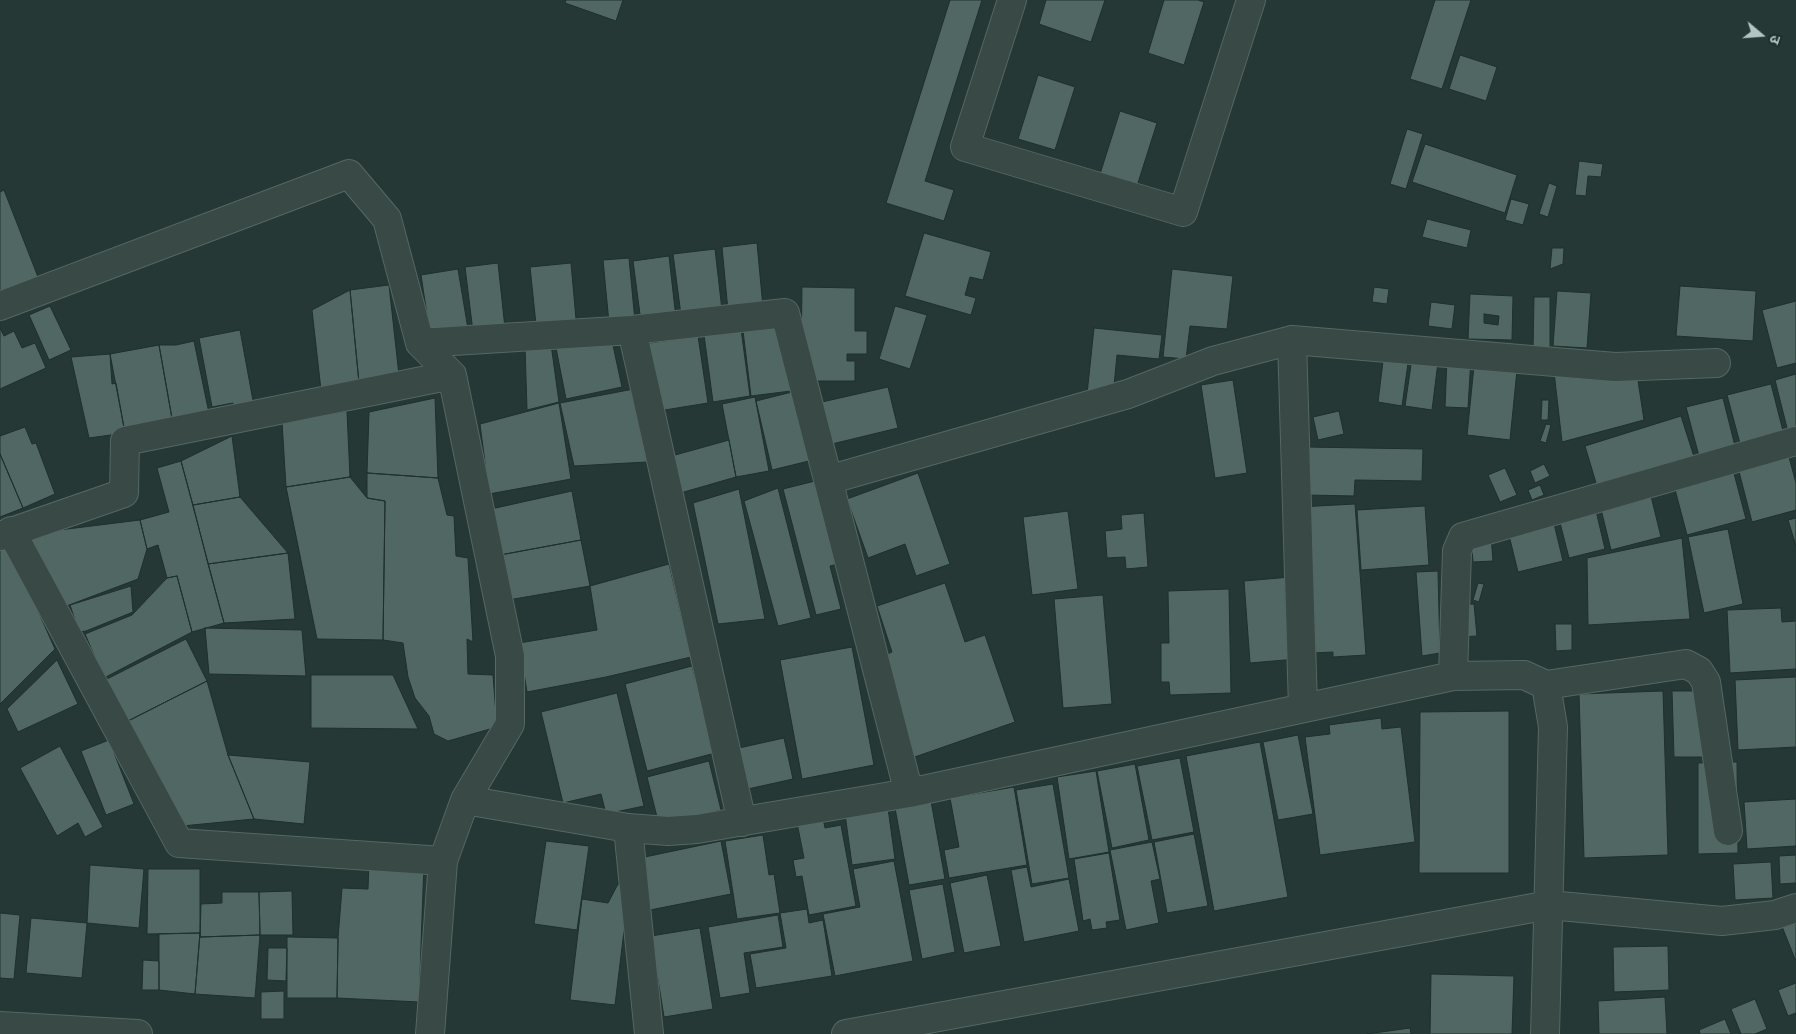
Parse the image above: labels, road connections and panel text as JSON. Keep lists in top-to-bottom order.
{
  "north": "right"
}
